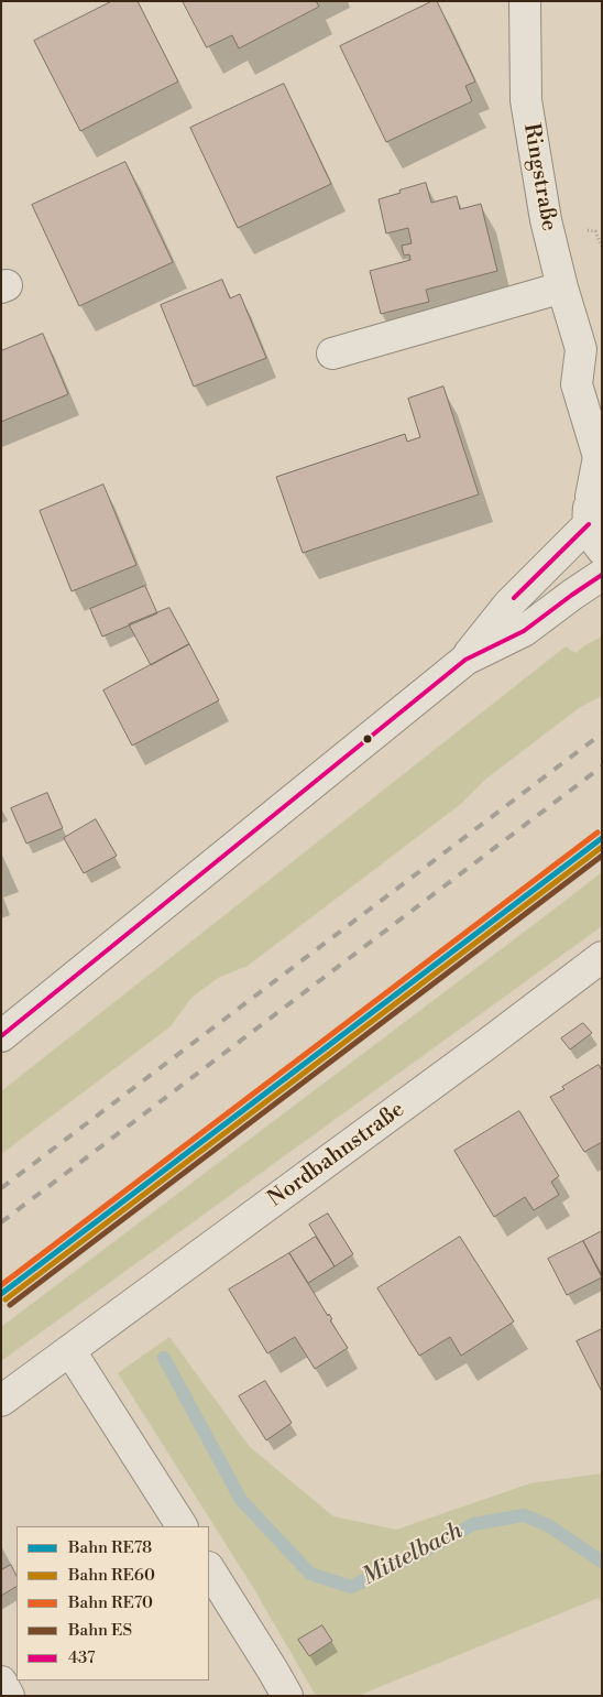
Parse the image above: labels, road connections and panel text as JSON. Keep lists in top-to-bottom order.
{
  "streets": {
    "street": ["Ringstraße", "Nordbahnstraße"]
  },
  "water": ["Mittelbach"],
  "lines": [
    "transit line 437",
    "rail line RE70",
    "rail line RE78",
    "rail line RE60",
    "rail line ES"
  ],
  "legend": [
    "Bahn RE78",
    "Bahn RE60",
    "Bahn RE70",
    "Bahn ES",
    "437"
  ]
}
